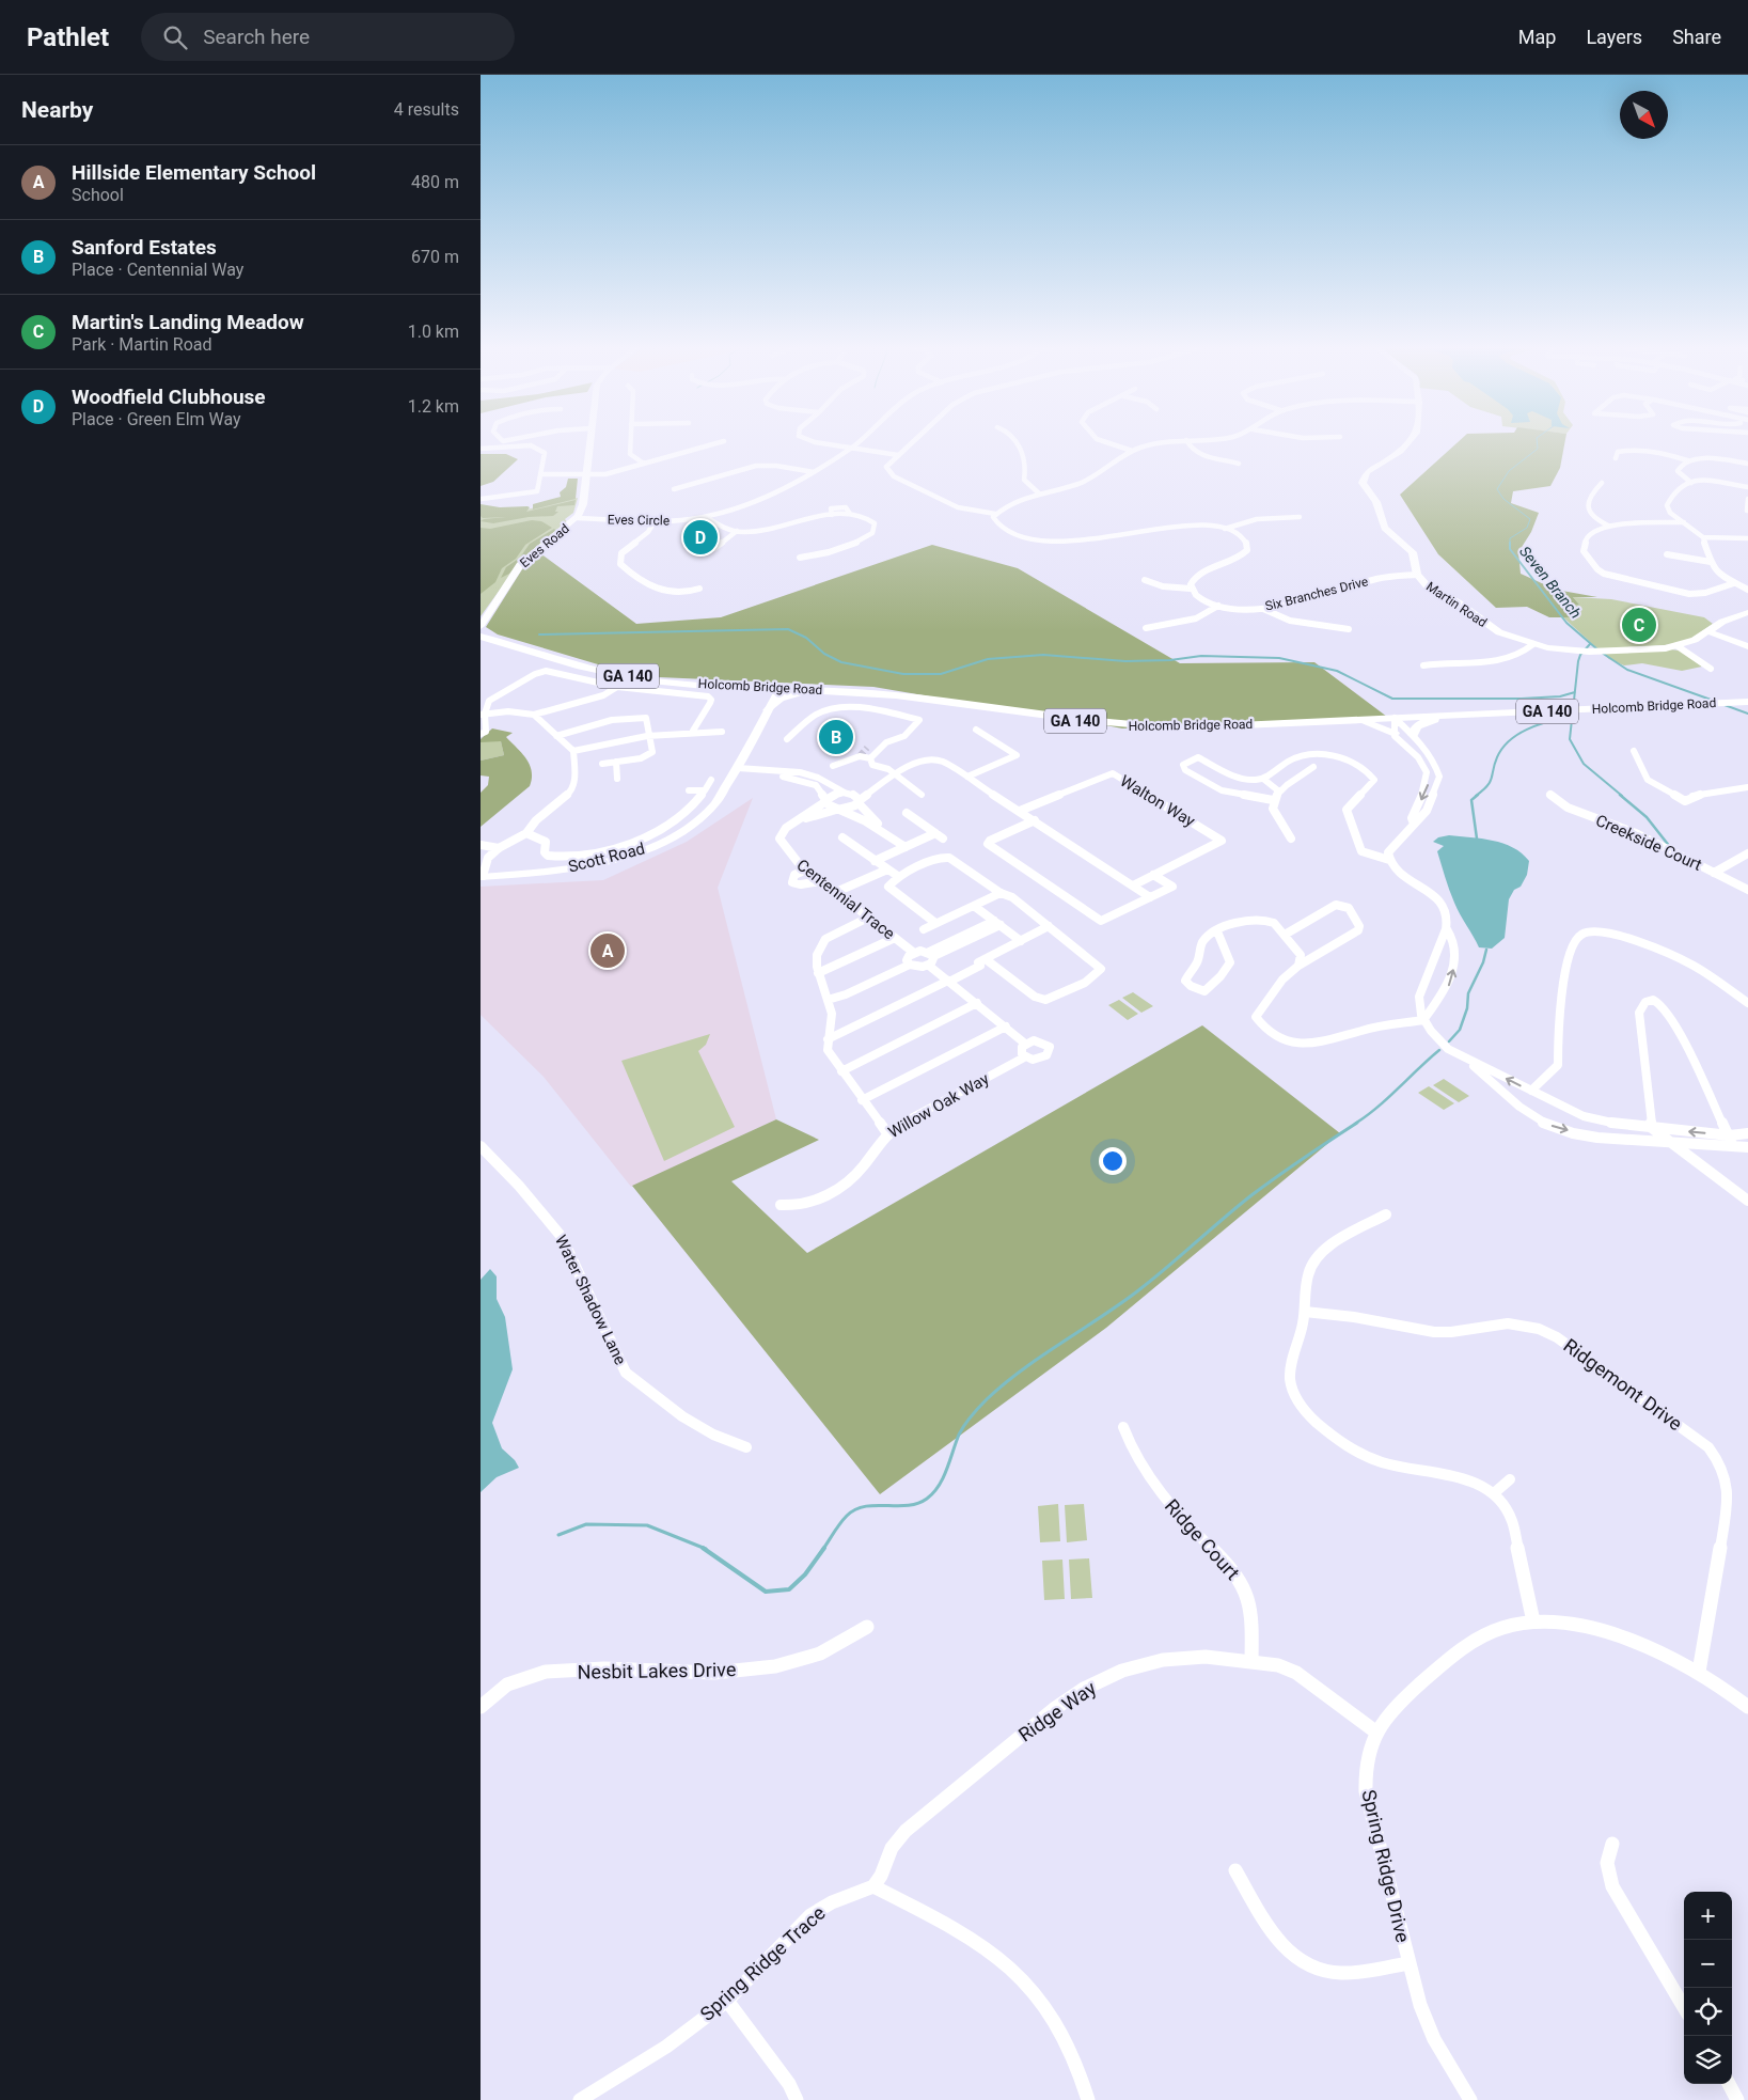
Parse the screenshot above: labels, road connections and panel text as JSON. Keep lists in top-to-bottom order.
{
  "streets": {
    "main road": ["GA 140", "Holcomb Bridge Road"],
    "street": [
      "Eves Circle",
      "Eves Road",
      "Six Branches Drive",
      "Martin Road",
      "Walton Way",
      "Creekside Court",
      "Scott Road",
      "Centennial Trace",
      "Willow Oak Way",
      "Water Shadow Lane",
      "Ridgemont Drive",
      "Ridge Court",
      "Nesbit Lakes Drive",
      "Ridge Way",
      "Spring Ridge Drive",
      "Spring Ridge Trace"
    ]
  },
  "crossings": [
    ["Eves Circle", "Eves Road"],
    ["Six Branches Drive", "Martin Road"],
    ["Holcomb Bridge Road", "Scott Road"],
    ["Ridgemont Drive", "Spring Ridge Drive"],
    ["Ridge Court", "Ridge Way"],
    ["Ridge Way", "Spring Ridge Drive"],
    ["Ridge Way", "Spring Ridge Trace"]
  ],
  "water": ["Seven Branch"],
  "north": "bottom right",
  "page": {
    "header": "Pathlet",
    "search": "Search here",
    "nav": ["Map", "Layers", "Share"],
    "heading": ["Nearby", "4 results"],
    "list": [
      {
        "mark": "A",
        "name": "Hillside Elementary School",
        "note": "School",
        "value": "480 m"
      },
      {
        "mark": "B",
        "name": "Sanford Estates",
        "note": "Place · Centennial Way",
        "value": "670 m"
      },
      {
        "mark": "C",
        "name": "Martin's Landing Meadow",
        "note": "Park · Martin Road",
        "value": "1.0 km"
      },
      {
        "mark": "D",
        "name": "Woodfield Clubhouse",
        "note": "Place · Green Elm Way",
        "value": "1.2 km"
      }
    ],
    "pins": [
      "D",
      "C",
      "B",
      "A"
    ],
    "map_buttons": ["+", "−"]
  }
}
